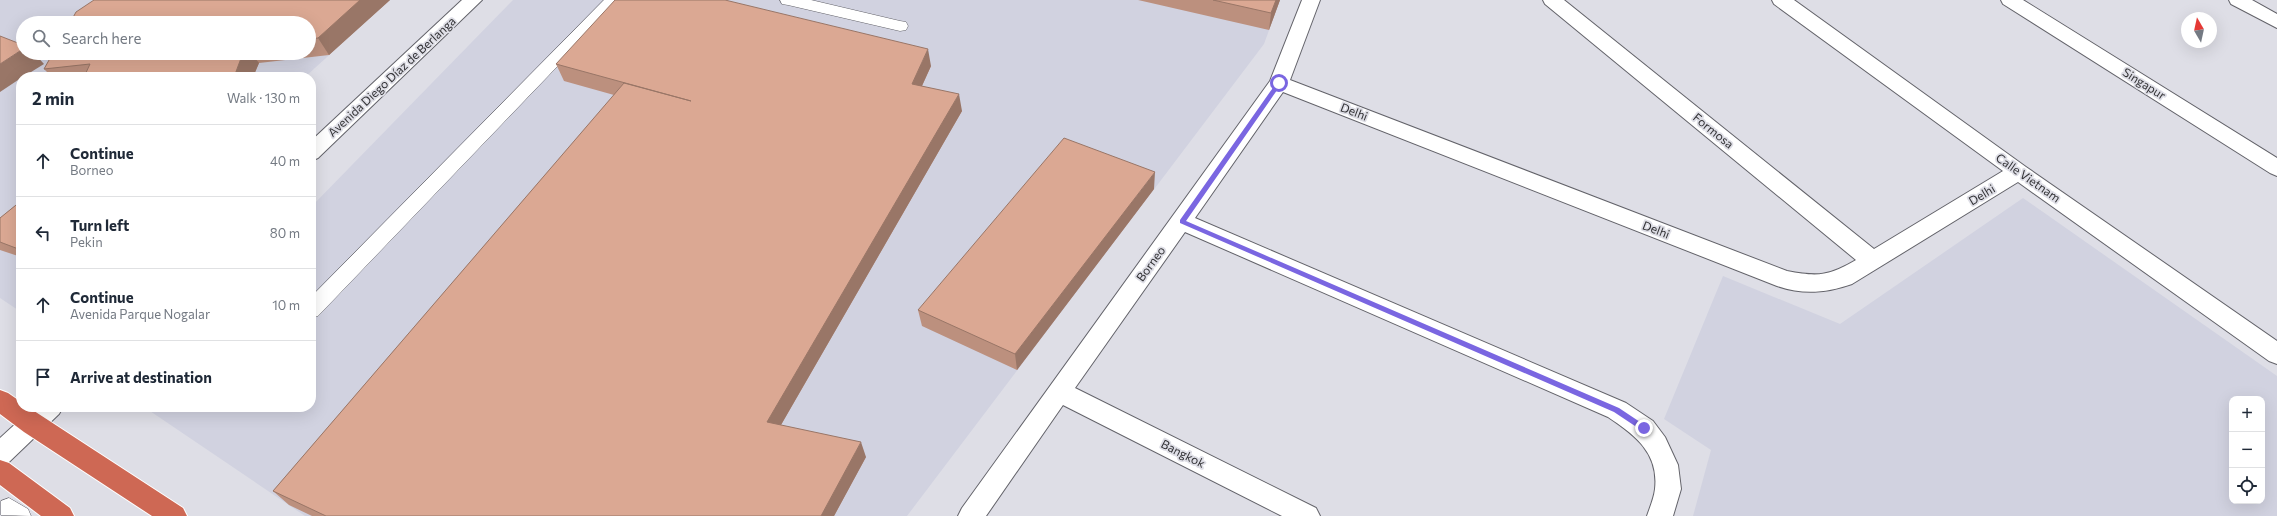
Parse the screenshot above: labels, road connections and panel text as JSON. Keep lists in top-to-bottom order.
{
  "streets": {
    "street": [
      "Avenida Diego Díaz de Berlanga",
      "Singapur",
      "Delhi",
      "Formosa",
      "Calle Vietnam",
      "Borneo",
      "Bangkok"
    ]
  },
  "crossings": [
    ["Delhi", "Formosa"],
    ["Delhi", "Calle Vietnam"],
    ["Delhi", "Borneo"],
    ["Borneo", "Bangkok"]
  ],
  "north": "top",
  "page": {
    "search": "Search here",
    "heading": ["2 min", "Walk · 130 m"],
    "list": [
      ["Continue", "Borneo", "40 m"],
      ["Turn left", "Pekin", "80 m"],
      ["Continue", "Avenida Parque Nogalar", "10 m"],
      "Arrive at destination"
    ],
    "map_buttons": ["+", "−"]
  }
}
